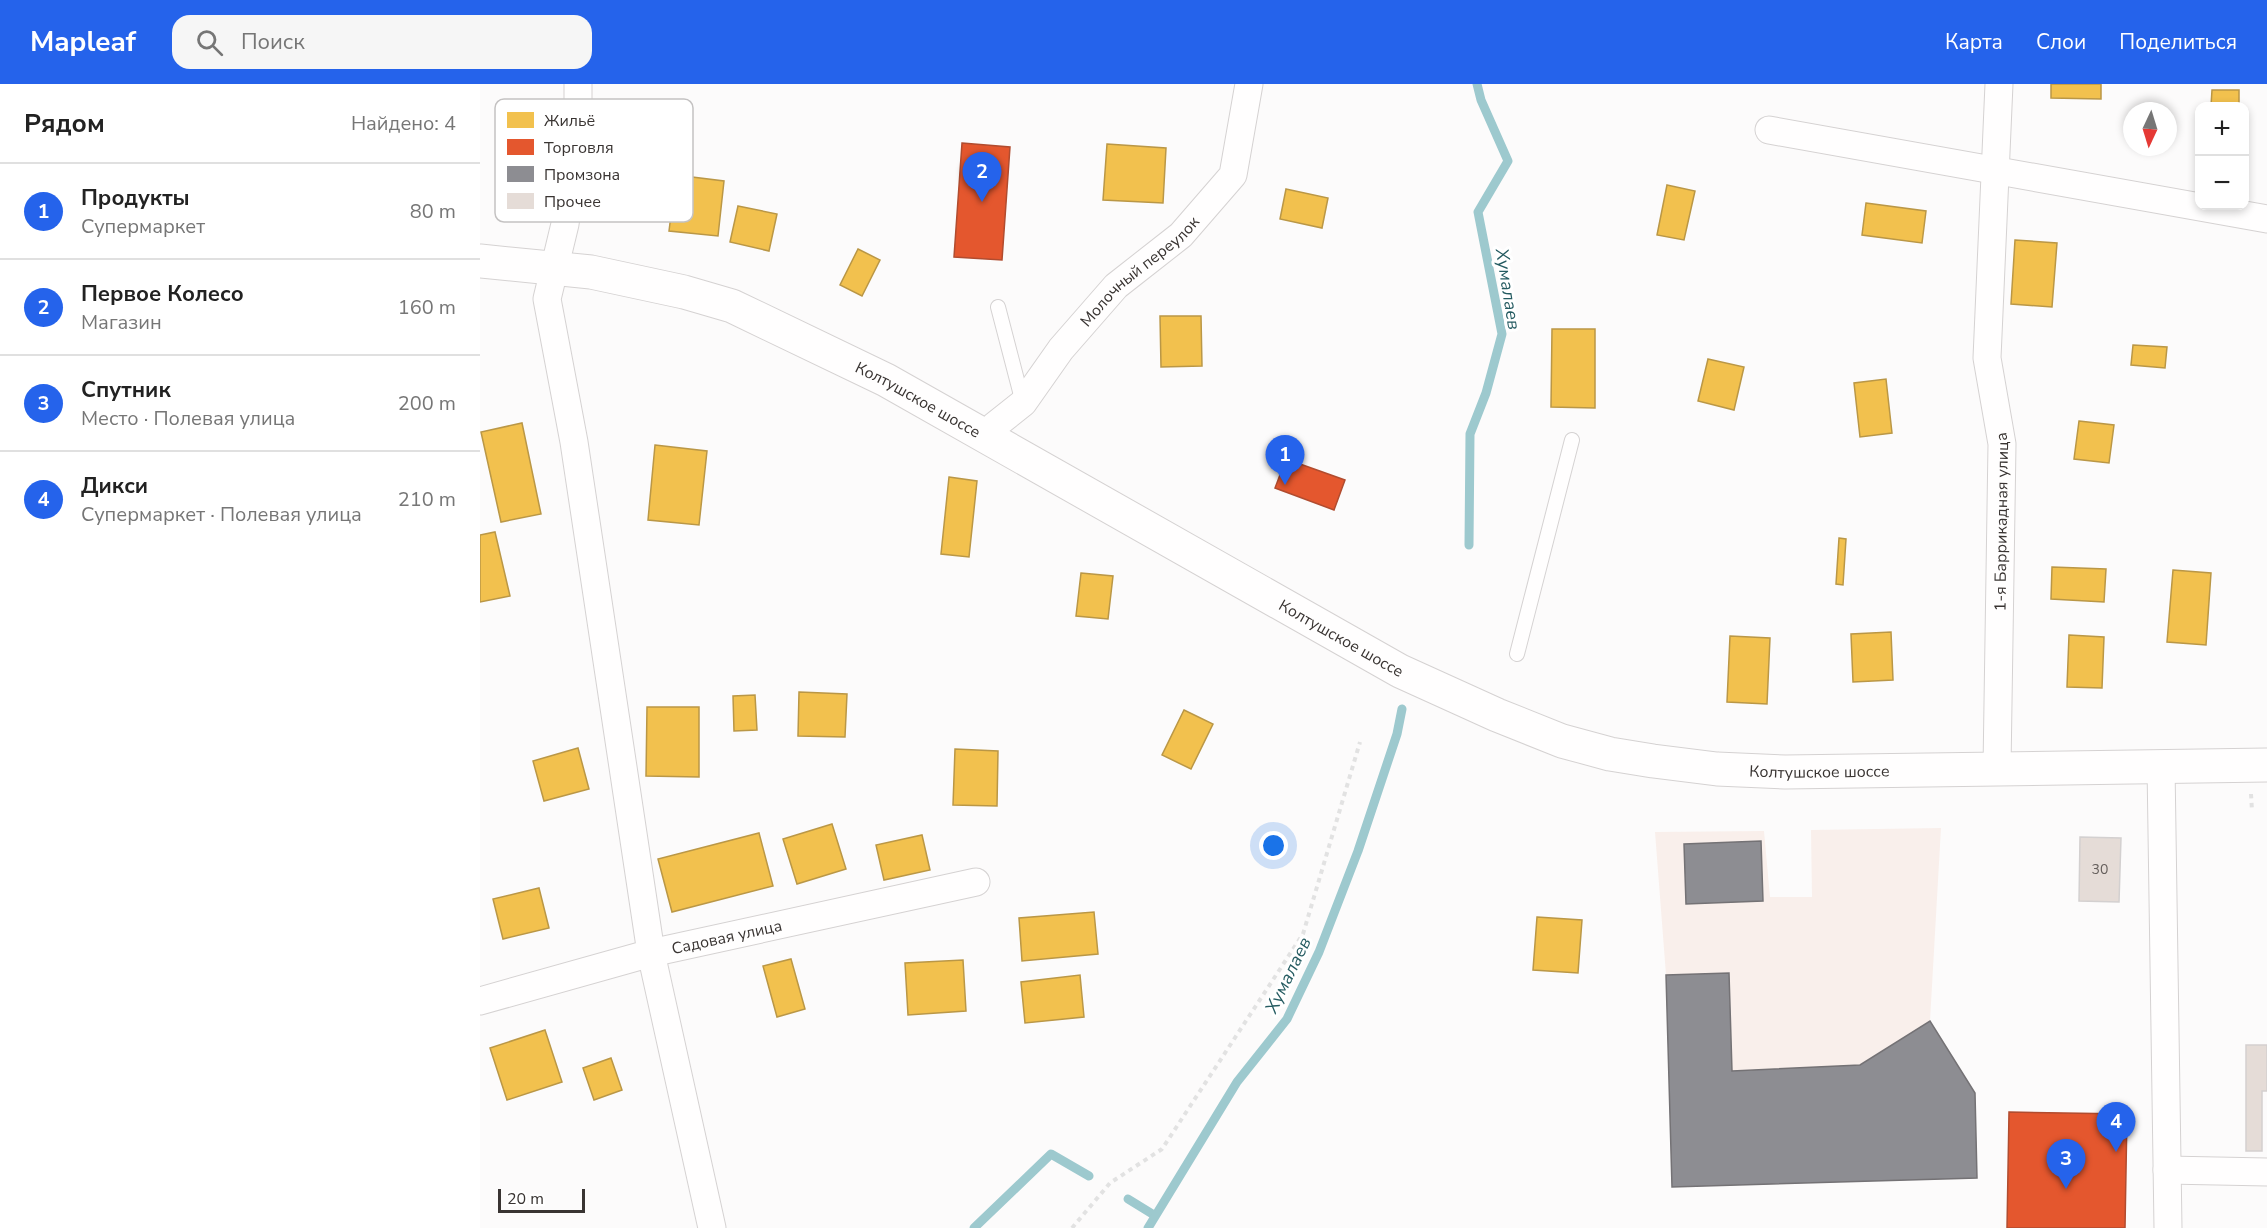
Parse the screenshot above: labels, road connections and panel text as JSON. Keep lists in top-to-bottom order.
{
  "streets": {
    "main road": ["Колтушское шоссе"],
    "street": ["Молочный переулок", "1-я Баррикадная улица", "Садовая улица"]
  },
  "crossings": [
    ["Молочный переулок", "Колтушское шоссе"],
    ["Колтушское шоссе", "1-я Баррикадная улица"]
  ],
  "water": ["Хумалаев"],
  "house_numbers": ["30"],
  "legend": [
    "Жильё",
    "Торговля",
    "Промзона",
    "Прочее"
  ],
  "scale_bar": "20 m",
  "north": "bottom",
  "page": {
    "header": "Mapleaf",
    "search": "Поиск",
    "nav": ["Карта", "Слои", "Поделиться"],
    "heading": ["Рядом", "Найдено: 4"],
    "map_buttons": ["+", "−"],
    "pins": [
      "2",
      "1",
      "4",
      "3"
    ],
    "list": [
      {
        "mark": "1",
        "name": "Продукты",
        "note": "Супермаркет",
        "value": "80 m"
      },
      {
        "mark": "2",
        "name": "Первое Колесо",
        "note": "Магазин",
        "value": "160 m"
      },
      {
        "mark": "3",
        "name": "Спутник",
        "note": "Место · Полевая улица",
        "value": "200 m"
      },
      {
        "mark": "4",
        "name": "Дикси",
        "note": "Супермаркет · Полевая улица",
        "value": "210 m"
      }
    ],
    "scale": "20 m"
  }
}
